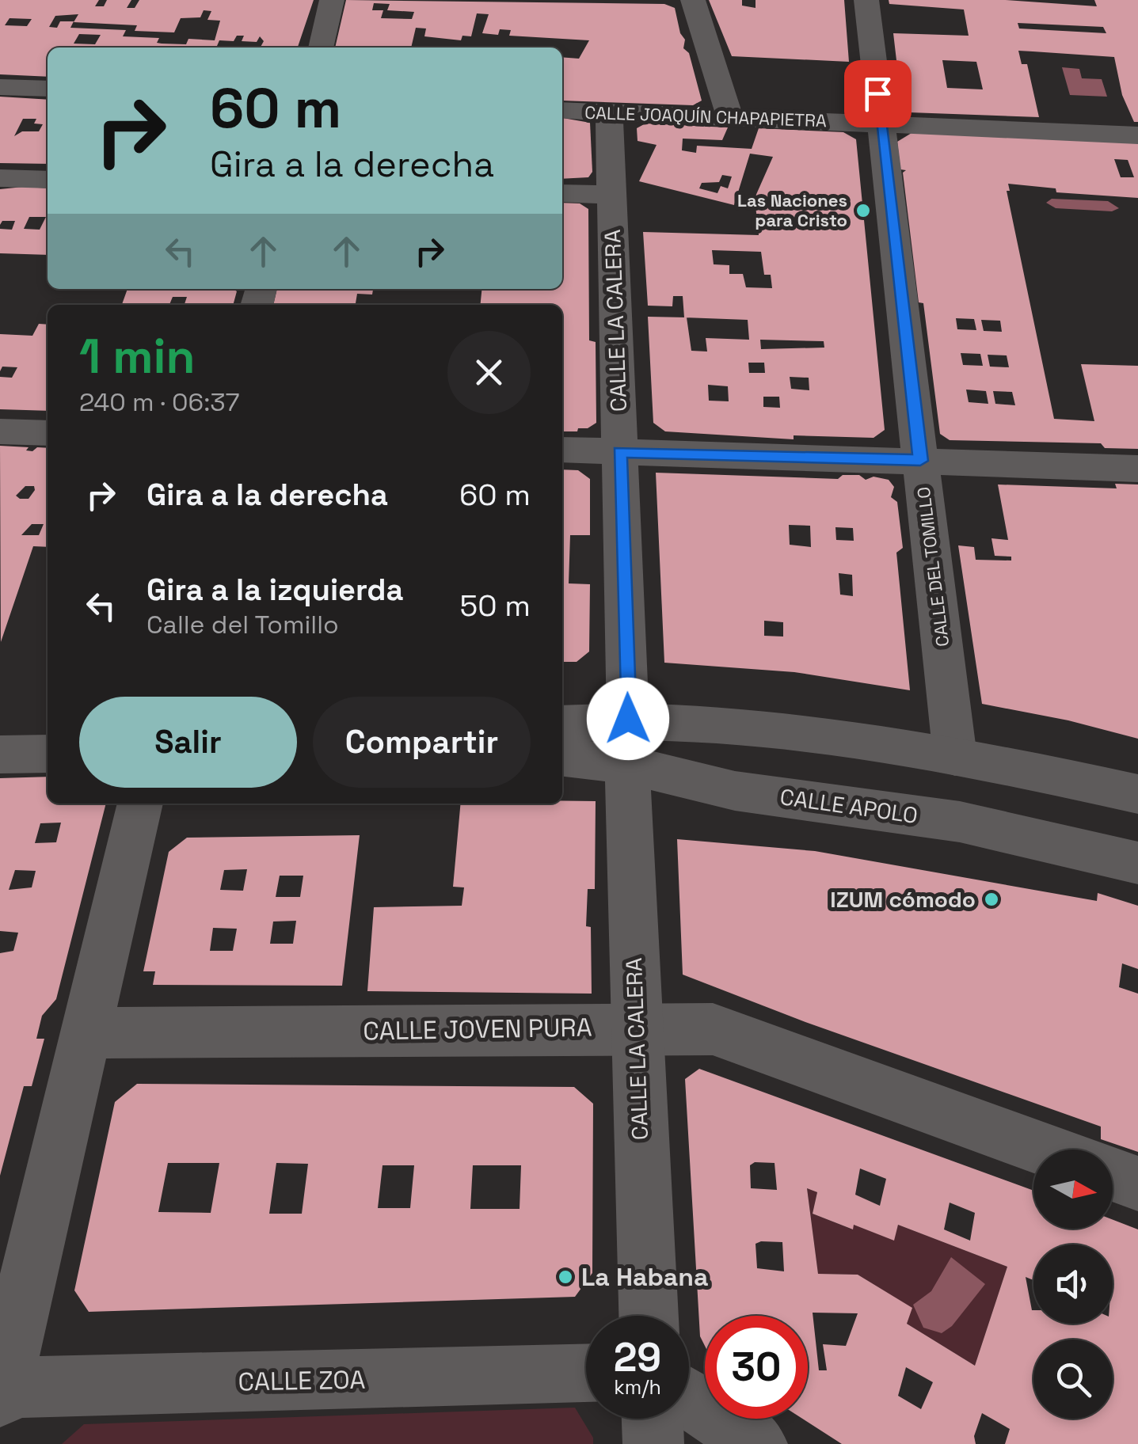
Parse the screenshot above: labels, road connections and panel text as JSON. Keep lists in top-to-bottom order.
{
  "streets": {
    "street": [
      "CALLE JOAQUÍN CHAPAPIETRA",
      "CALLE LA CALERA",
      "CALLE DEL TOMILLO",
      "CALLE APOLO",
      "CALLE JOVEN PURA",
      "CALLE ZOA"
    ]
  },
  "crossings": [
    ["CALLE JOAQUÍN CHAPAPIETRA", "CALLE LA CALERA"],
    ["CALLE JOAQUÍN CHAPAPIETRA", "CALLE DEL TOMILLO"],
    ["CALLE LA CALERA", "CALLE APOLO"],
    ["CALLE LA CALERA", "CALLE JOVEN PURA"],
    ["CALLE DEL TOMILLO", "CALLE APOLO"]
  ],
  "places": ["Las Naciones para Cristo", "IZUM cómodo", "La Habana"],
  "north": "right",
  "page": {
    "turn": ["60 m", "Gira a la derecha"],
    "heading": ["1 min", "240 m · 06:37"],
    "list": [
      {
        "name": "Gira a la derecha",
        "value": "60 m"
      },
      {
        "name": "Gira a la izquierda",
        "note": "Calle del Tomillo",
        "value": "50 m"
      }
    ],
    "buttons": ["Salir", "Compartir"],
    "speed": "29 km/h",
    "limit": "30"
  }
}
